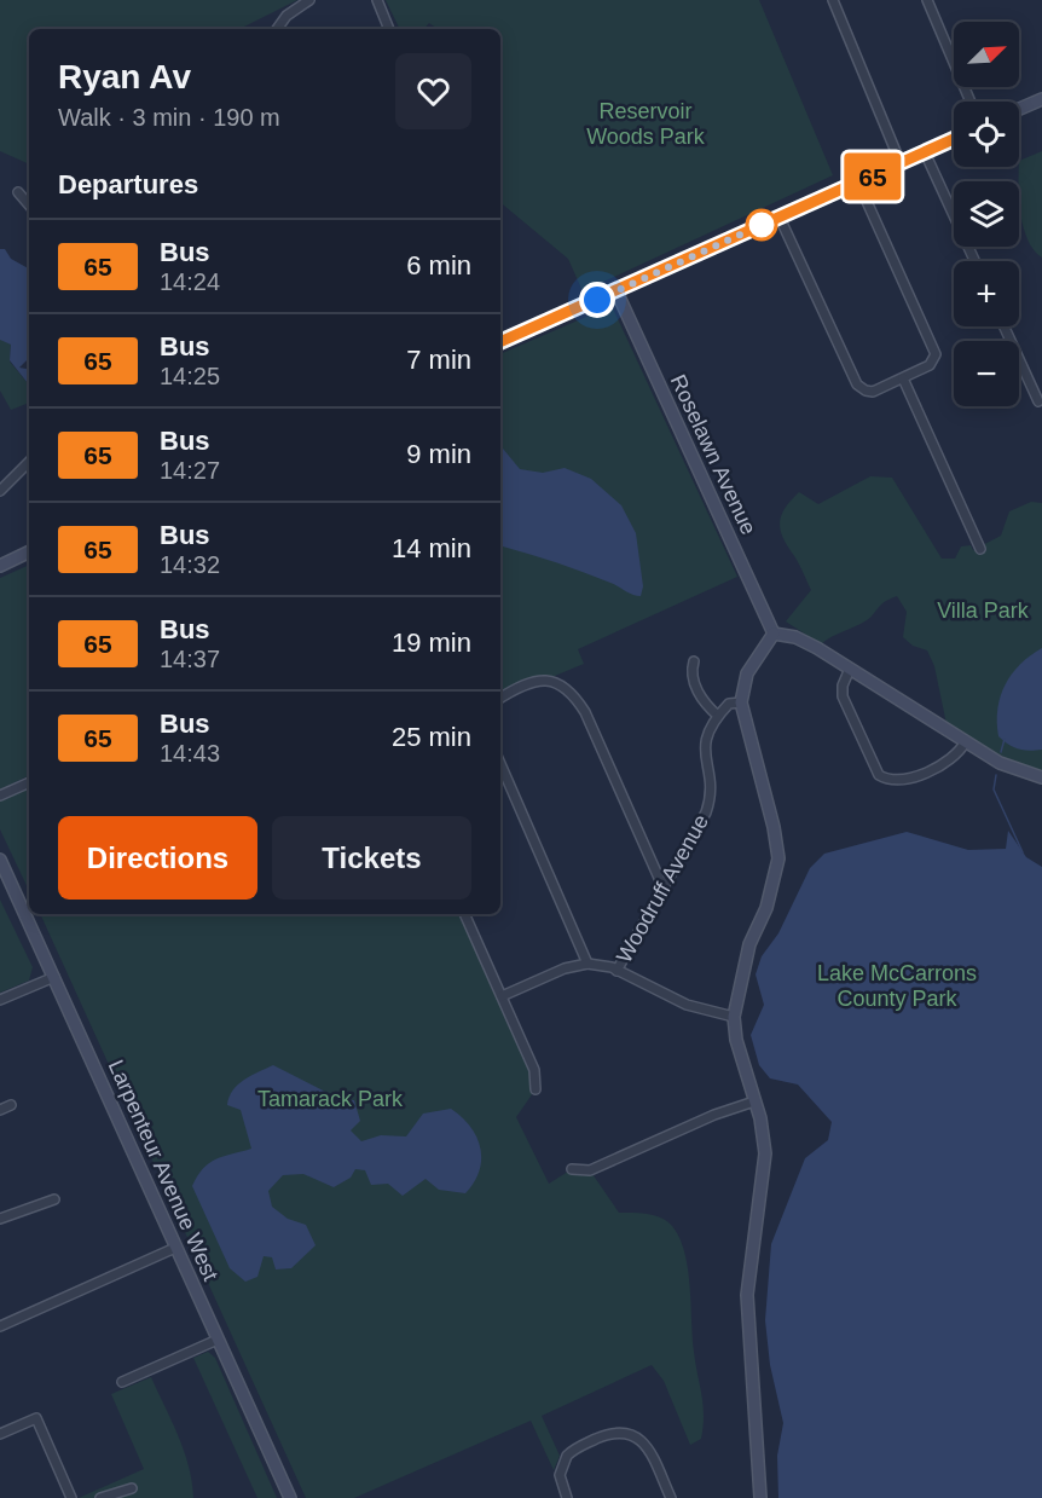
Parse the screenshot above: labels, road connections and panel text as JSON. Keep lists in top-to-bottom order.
{
  "streets": {
    "street": ["Roselawn Avenue", "Woodruff Avenue", "Larpenteur Avenue West"]
  },
  "parks": [
    "Reservoir Woods Park",
    "Villa Park",
    "Lake McCarrons County Park",
    "Tamarack Park"
  ],
  "lines": ["bus line 65"],
  "north": "top right",
  "page": {
    "on_map": "65",
    "map_buttons": ["+", "−"],
    "heading": [
      ["Ryan Av", "Walk · 3 min · 190 m"],
      "Departures"
    ],
    "list": [
      {
        "mark": "65",
        "name": "Bus",
        "note": "14:24",
        "value": "6 min"
      },
      {
        "mark": "65",
        "name": "Bus",
        "note": "14:25",
        "value": "7 min"
      },
      {
        "mark": "65",
        "name": "Bus",
        "note": "14:27",
        "value": "9 min"
      },
      {
        "mark": "65",
        "name": "Bus",
        "note": "14:32",
        "value": "14 min"
      },
      {
        "mark": "65",
        "name": "Bus",
        "note": "14:37",
        "value": "19 min"
      },
      {
        "mark": "65",
        "name": "Bus",
        "note": "14:43",
        "value": "25 min"
      }
    ],
    "buttons": ["Directions", "Tickets"]
  }
}
